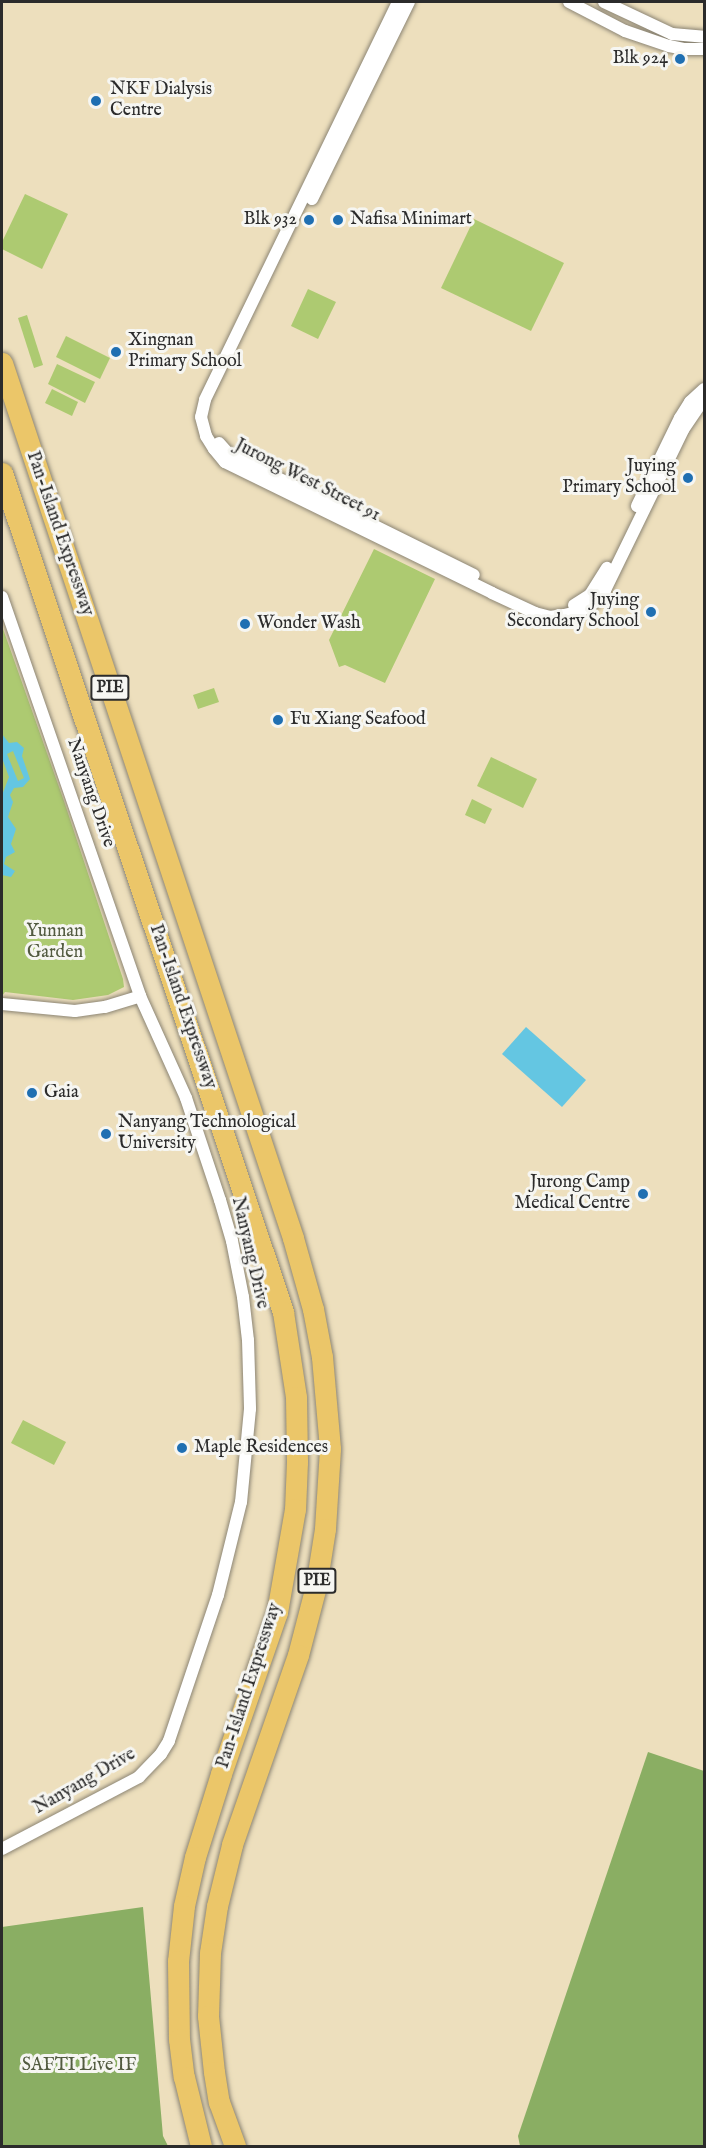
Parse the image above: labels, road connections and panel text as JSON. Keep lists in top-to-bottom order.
{
  "streets": {
    "highway": ["Pan-Island Expressway", "PIE"],
    "street": ["Jurong West Street 91", "Nanyang Drive"]
  },
  "parks": ["Yunnan Garden", "SAFTI Live IF"],
  "places": [
    "Blk 924",
    "NKF Dialysis Centre",
    "Blk 932",
    "Nafisa Minimart",
    "Xingnan Primary School",
    "Juying Primary School",
    "Juying Secondary School",
    "Wonder Wash",
    "Fu Xiang Seafood",
    "Gaia",
    "Nanyang Technological University",
    "Jurong Camp Medical Centre",
    "Maple Residences"
  ]
}
